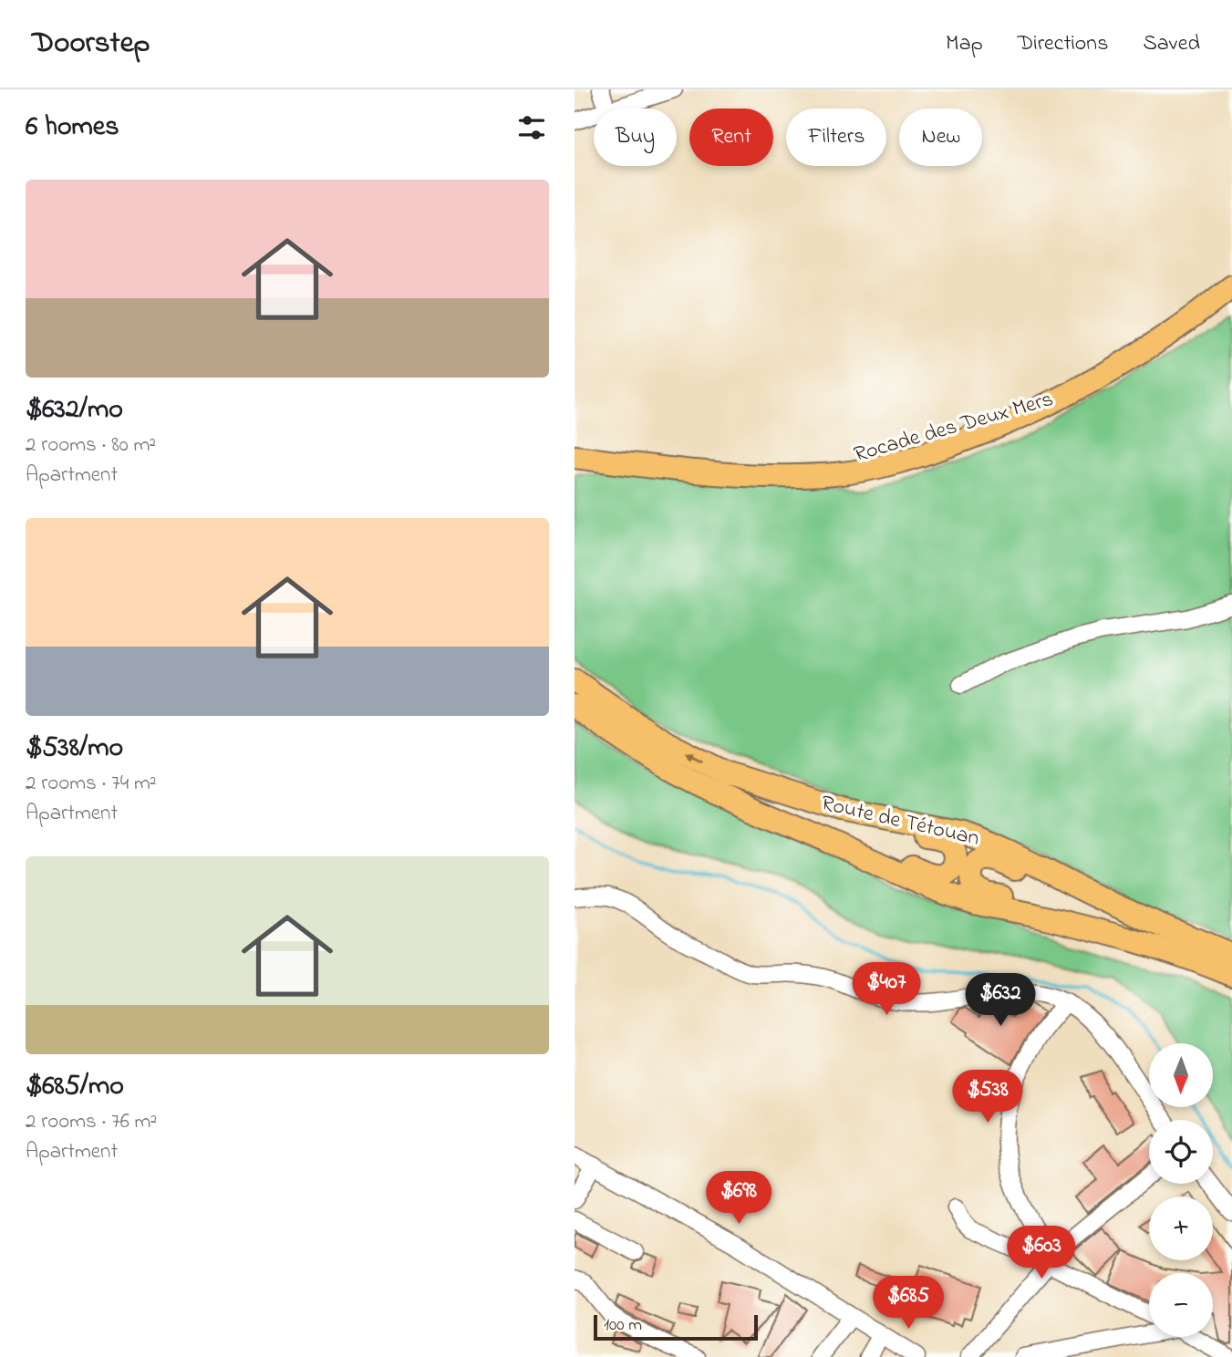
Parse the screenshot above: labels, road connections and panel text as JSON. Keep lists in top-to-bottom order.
{
  "streets": {
    "highway": ["Rocade des Deux Mers", "Route de Tétouan"]
  },
  "scale_bar": "100 m",
  "north": "bottom",
  "page": {
    "header": "Doorstep",
    "nav": ["Map", "Directions", "Saved"],
    "heading": "6 homes",
    "chip": [
      "Buy",
      "Rent",
      "Filters",
      "New"
    ],
    "list": [
      {
        "name": "$632/mo",
        "note": "2 rooms · 80 m² · Apartment"
      },
      {
        "name": "$538/mo",
        "note": "2 rooms · 74 m² · Apartment"
      },
      {
        "name": "$685/mo",
        "note": "2 rooms · 76 m² · Apartment"
      }
    ],
    "price": [
      "$407",
      "$632",
      "$538",
      "$698",
      "$603",
      "$685"
    ],
    "map_buttons": ["+", "−"],
    "scale": "100 m"
  }
}
